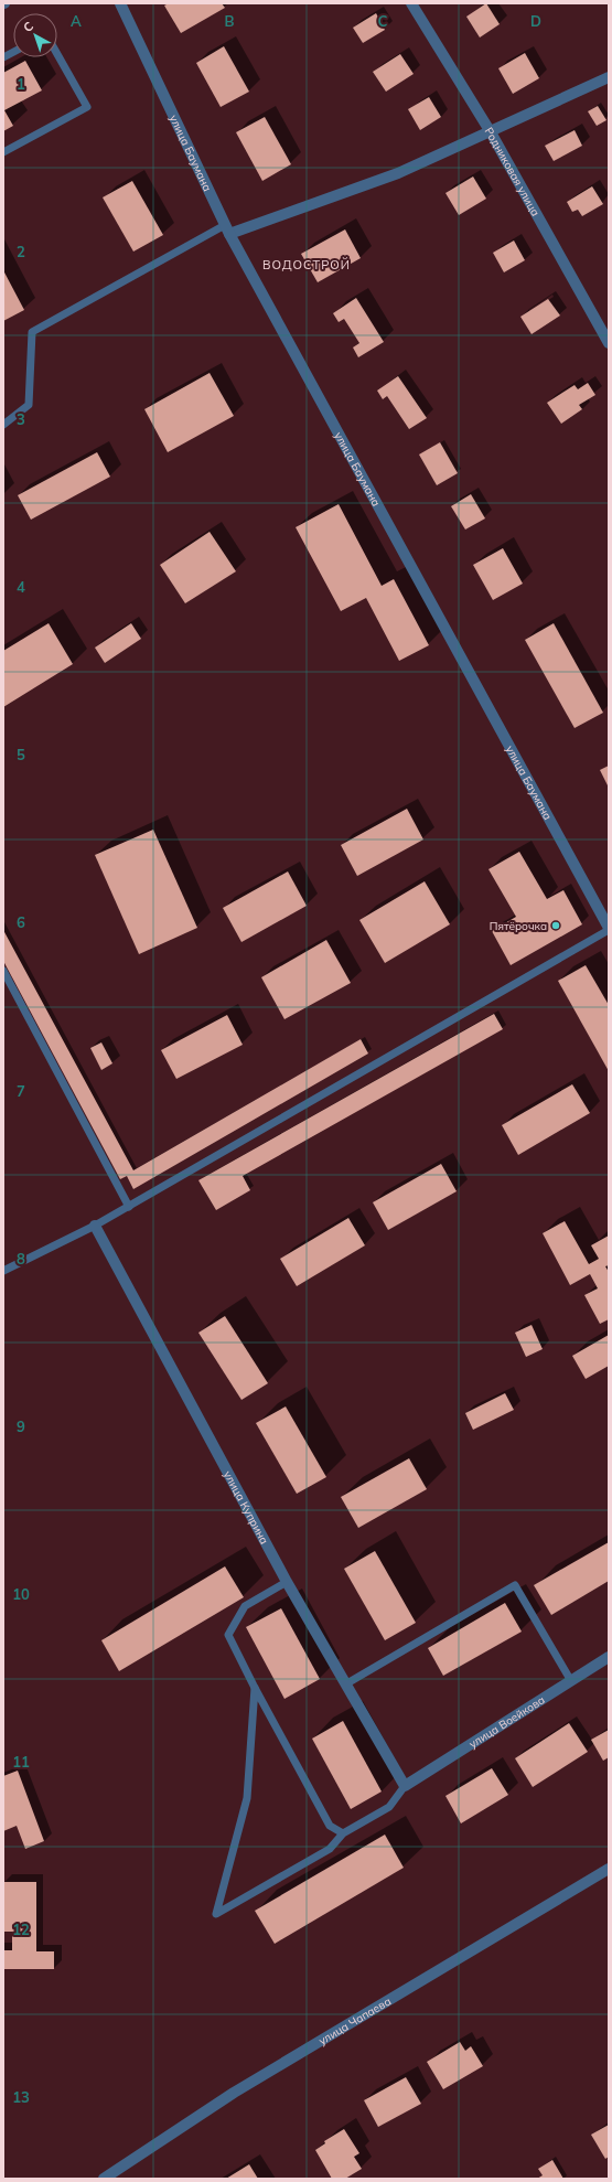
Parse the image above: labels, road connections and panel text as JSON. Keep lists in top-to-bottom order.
{
  "streets": {
    "street": [
      "улица Баумана",
      "Родниковая улица",
      "улица Куприна",
      "улица Воейкова",
      "улица Чапаева"
    ]
  },
  "crossings": [
    ["улица Куприна", "улица Воейкова"]
  ],
  "districts": ["ВОДОСТРОЙ"],
  "places": ["Пятёрочка"],
  "north": "top left",
  "grid": {
    "columns": [
      "A",
      "B",
      "C",
      "D"
    ],
    "rows": [
      "1",
      "2",
      "3",
      "4",
      "5",
      "6",
      "7",
      "8",
      "9",
      "10",
      "11",
      "12",
      "13"
    ]
  }
}
